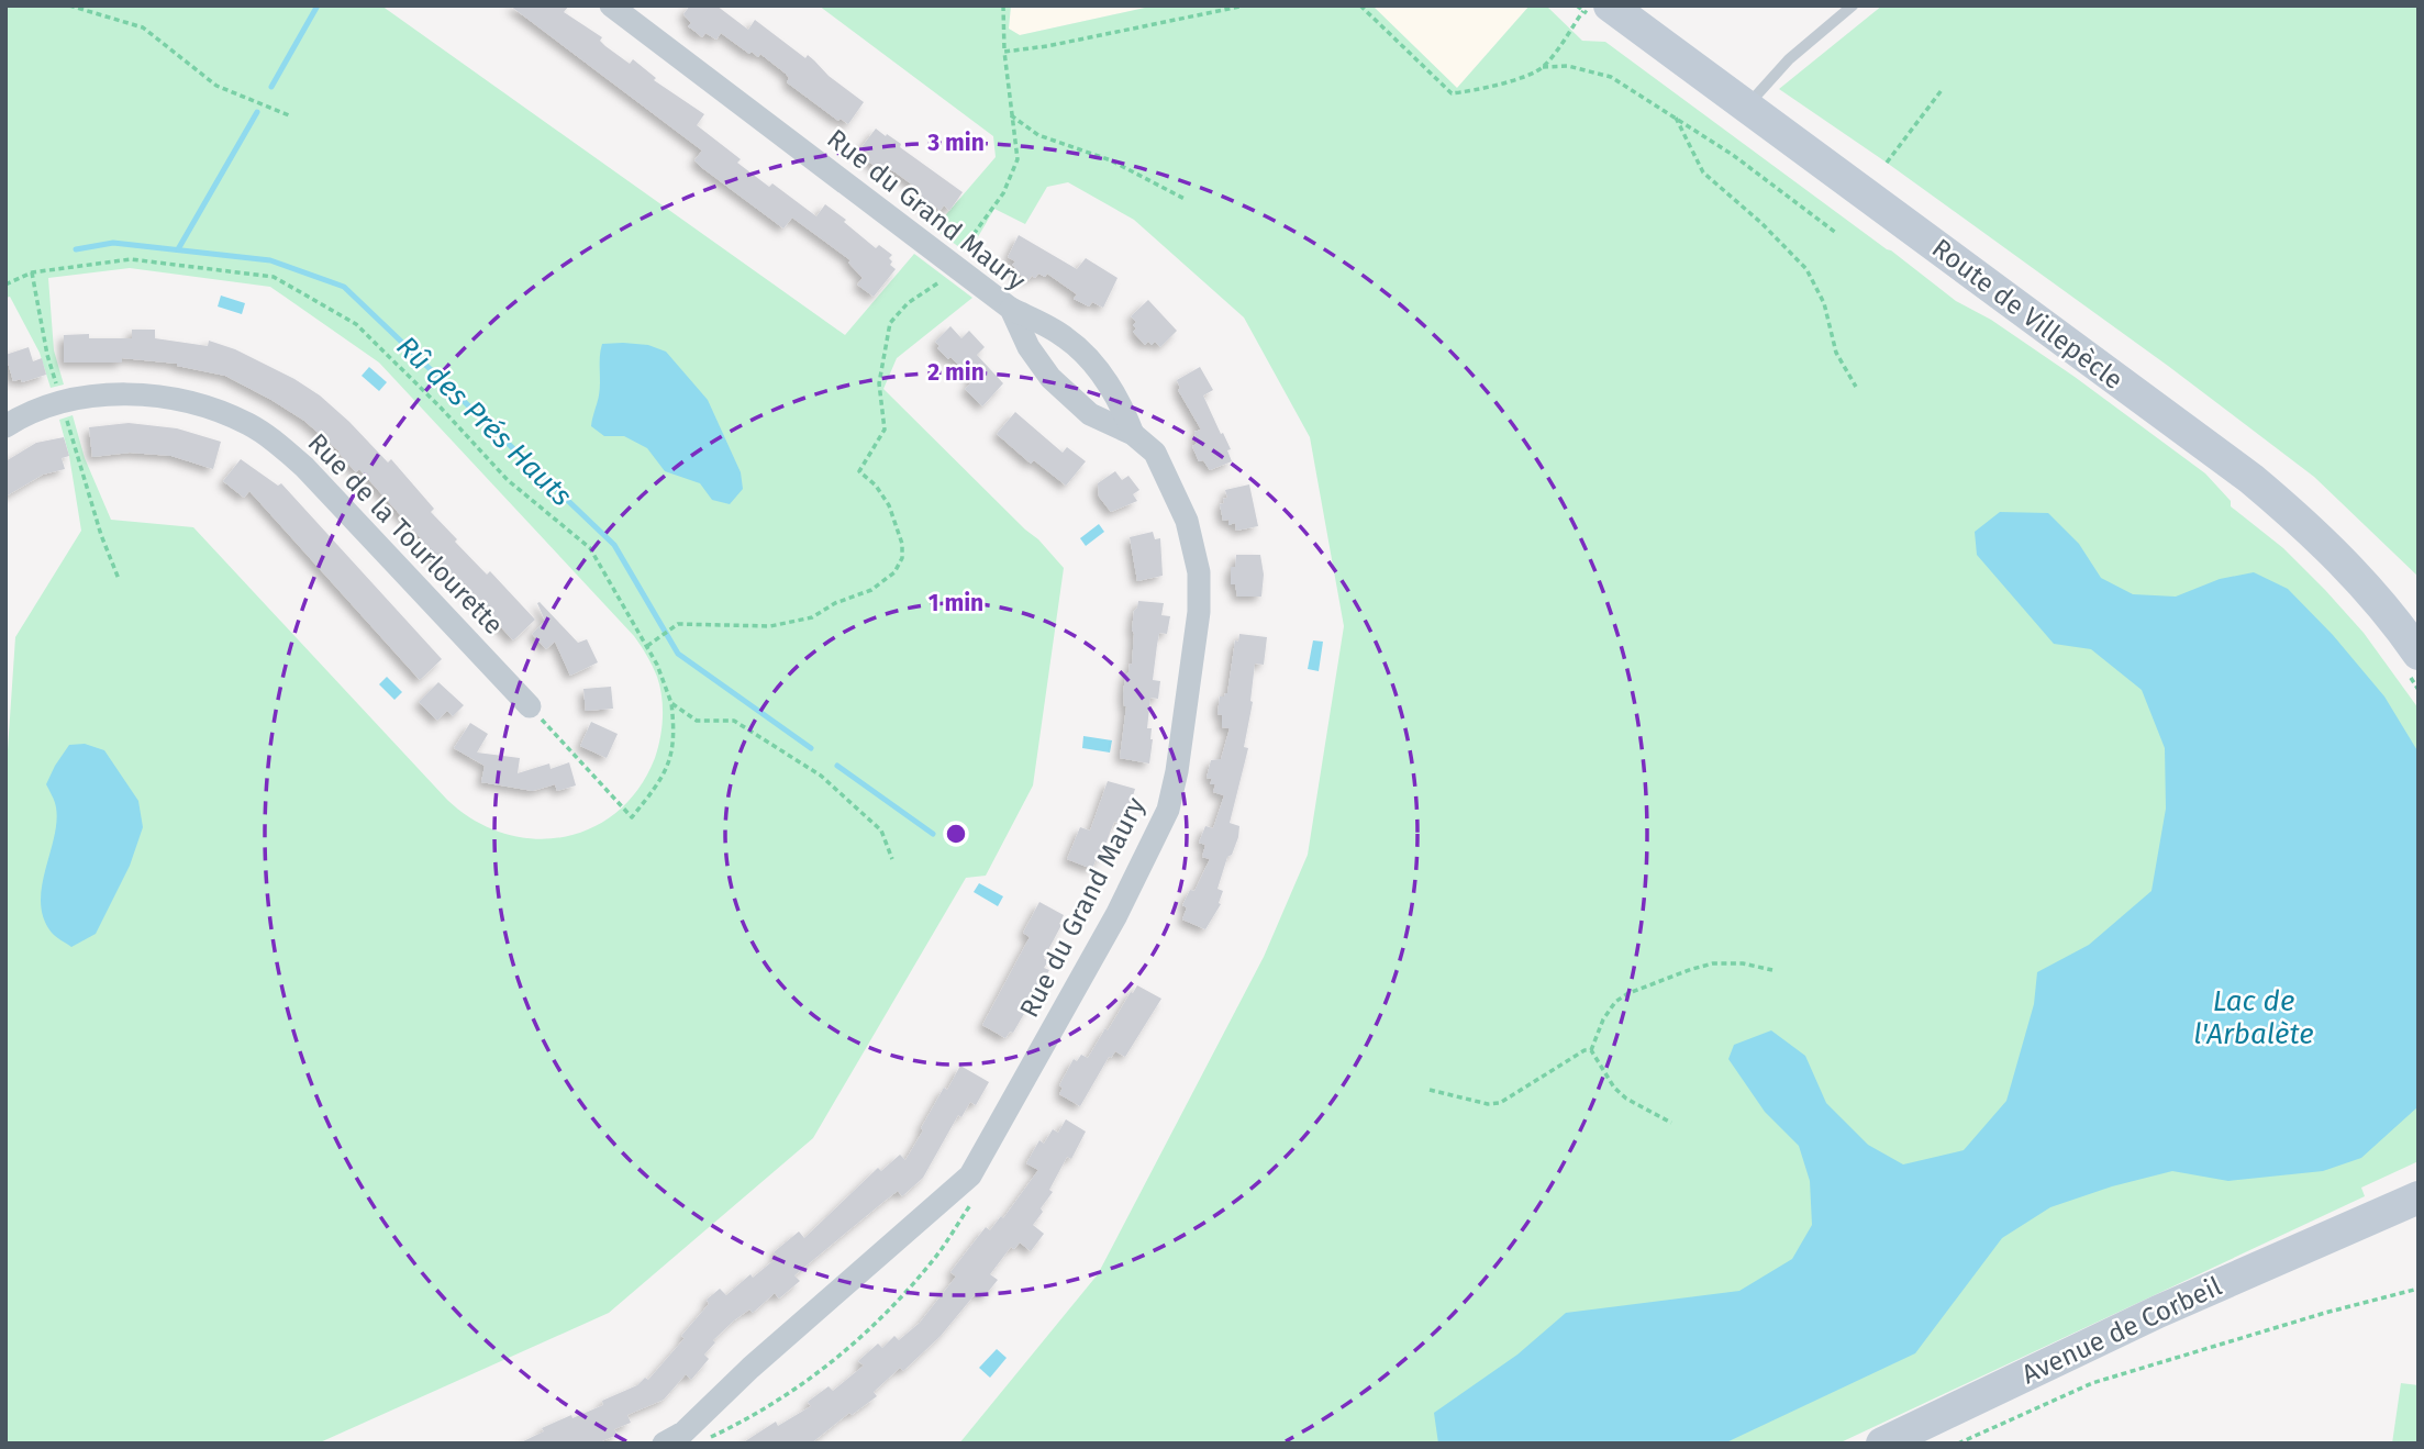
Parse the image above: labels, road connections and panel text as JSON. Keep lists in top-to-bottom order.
{
  "streets": {
    "main road": ["Route de Villepècle", "Avenue de Corbeil"],
    "street": ["Rue du Grand Maury", "Rue de la Tourlourette"]
  },
  "water": ["Rû des Prés Hauts", "Lac de l'Arbalète"],
  "rings": ["3 min", "2 min", "1 min"]
}
